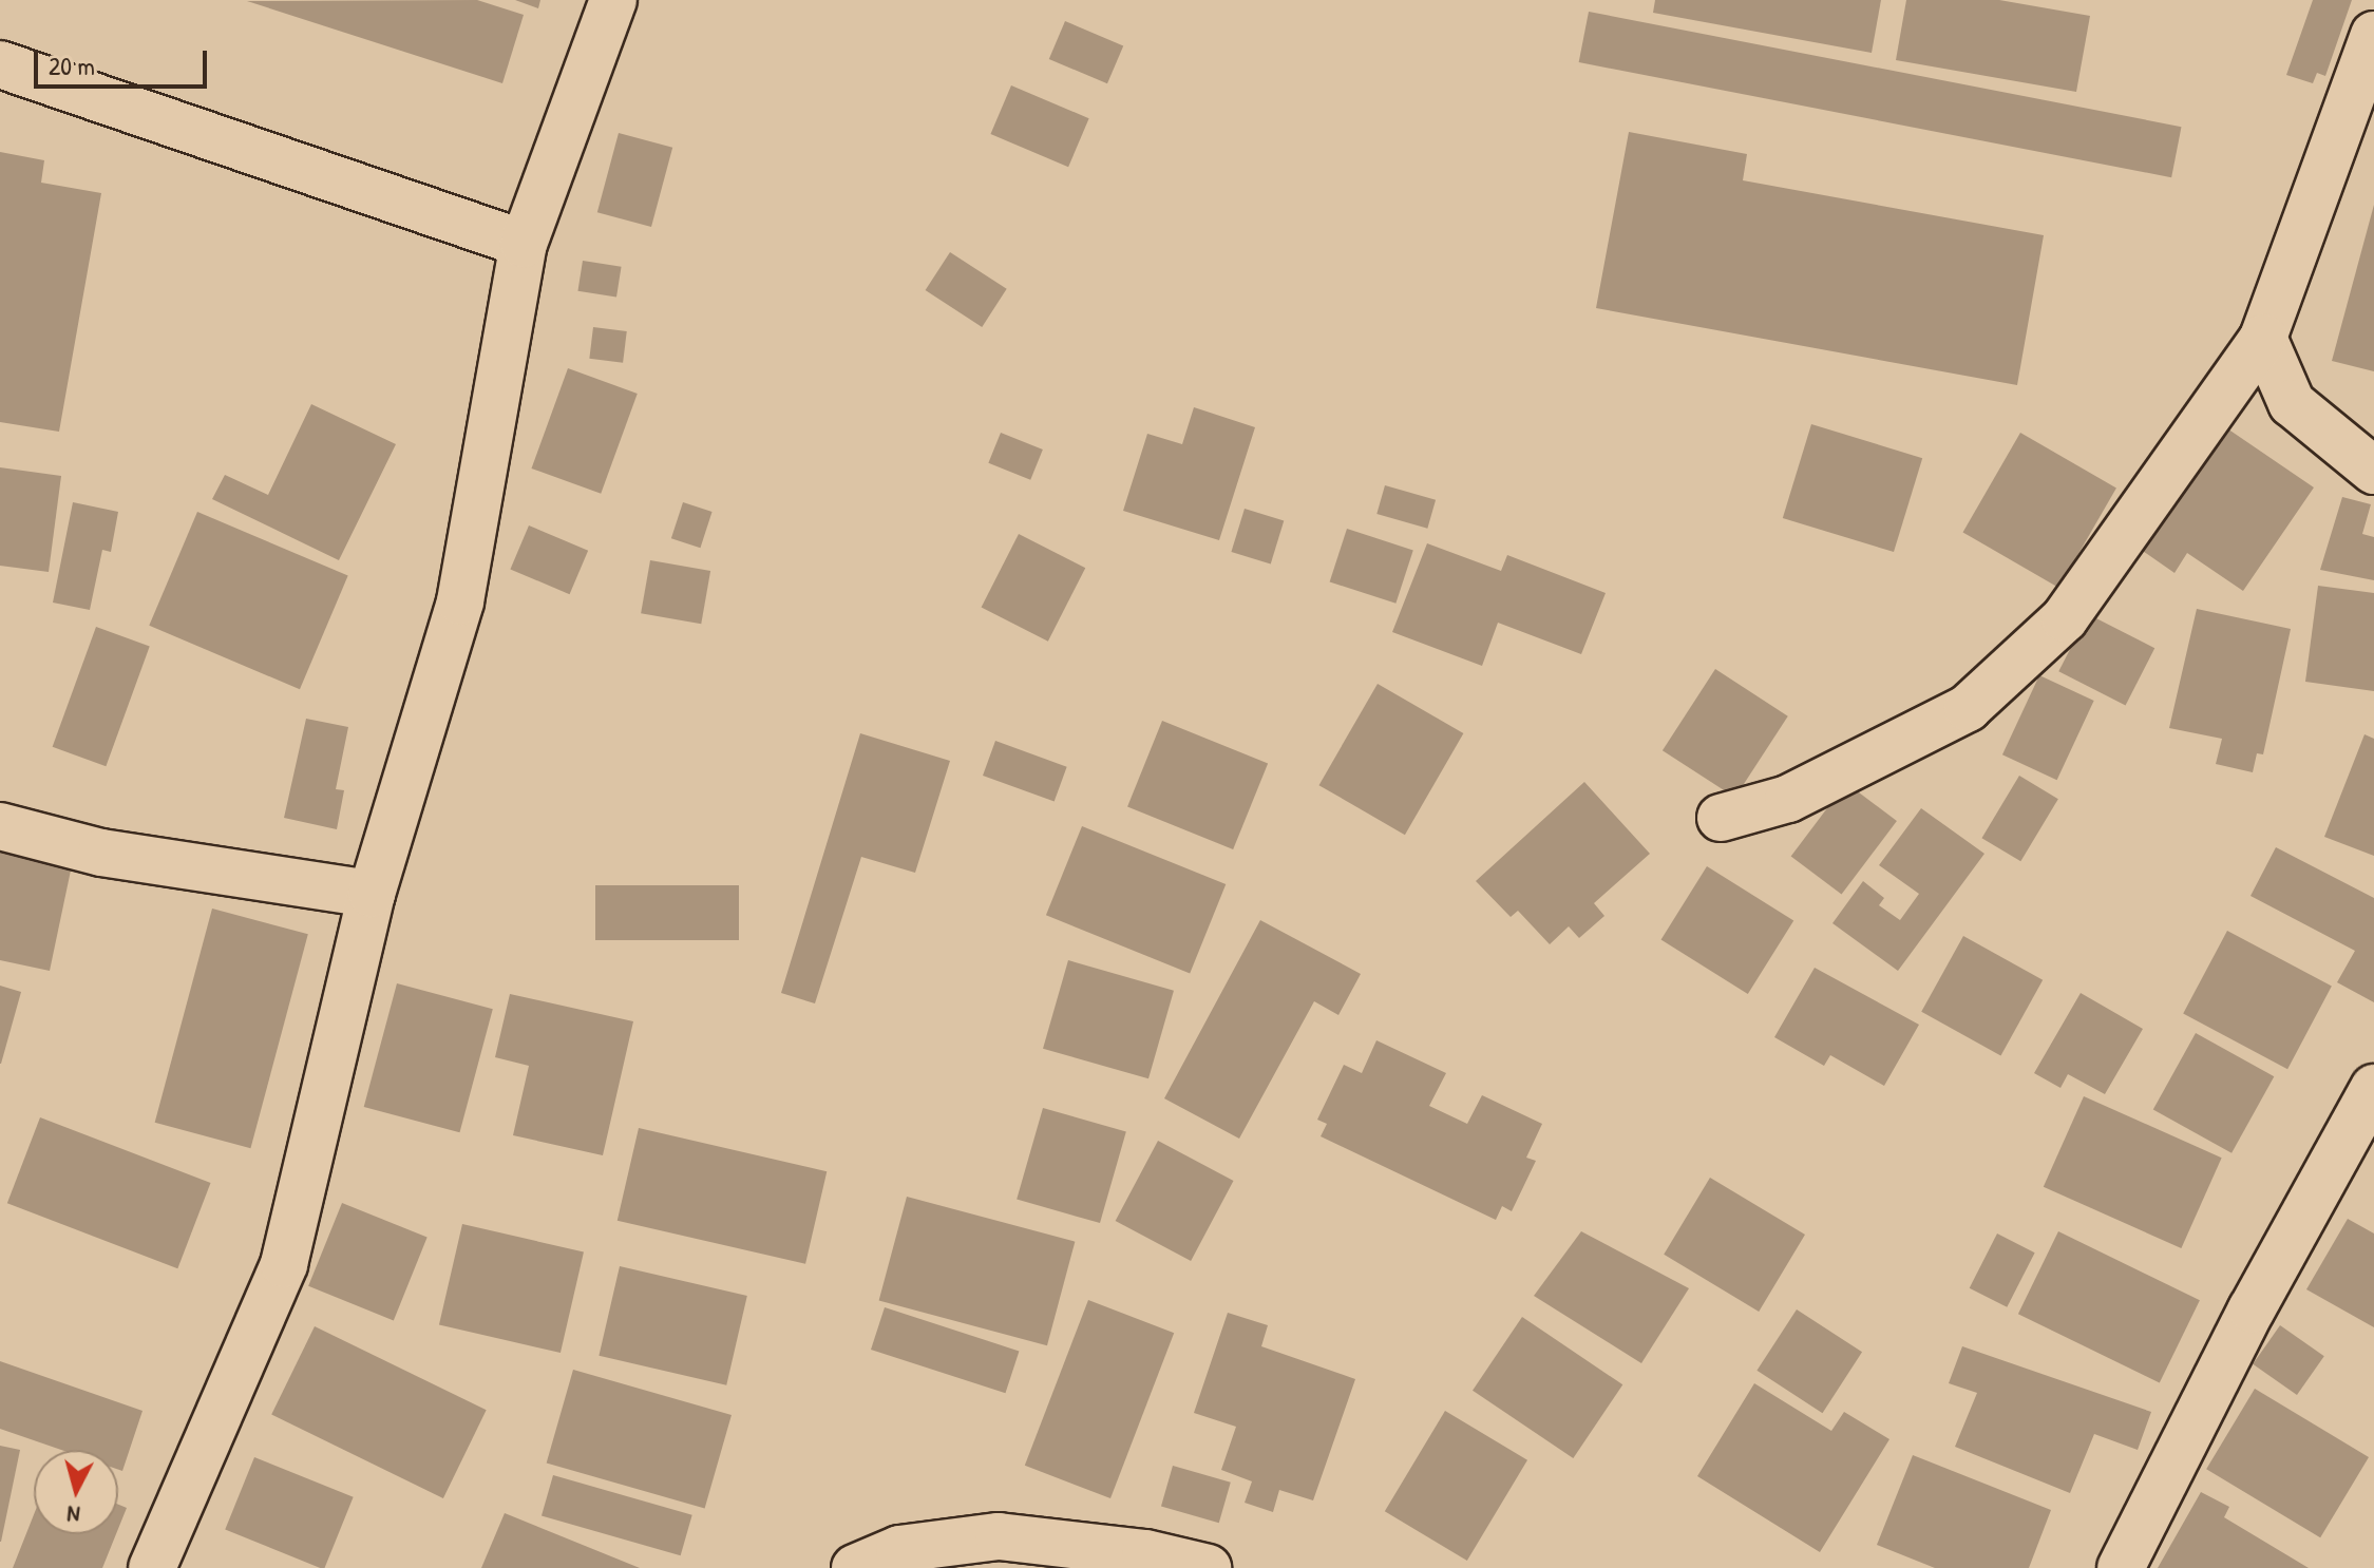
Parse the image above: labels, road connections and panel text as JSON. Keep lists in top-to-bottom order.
{
  "scale_bar": "20 m",
  "north": "bottom"
}
